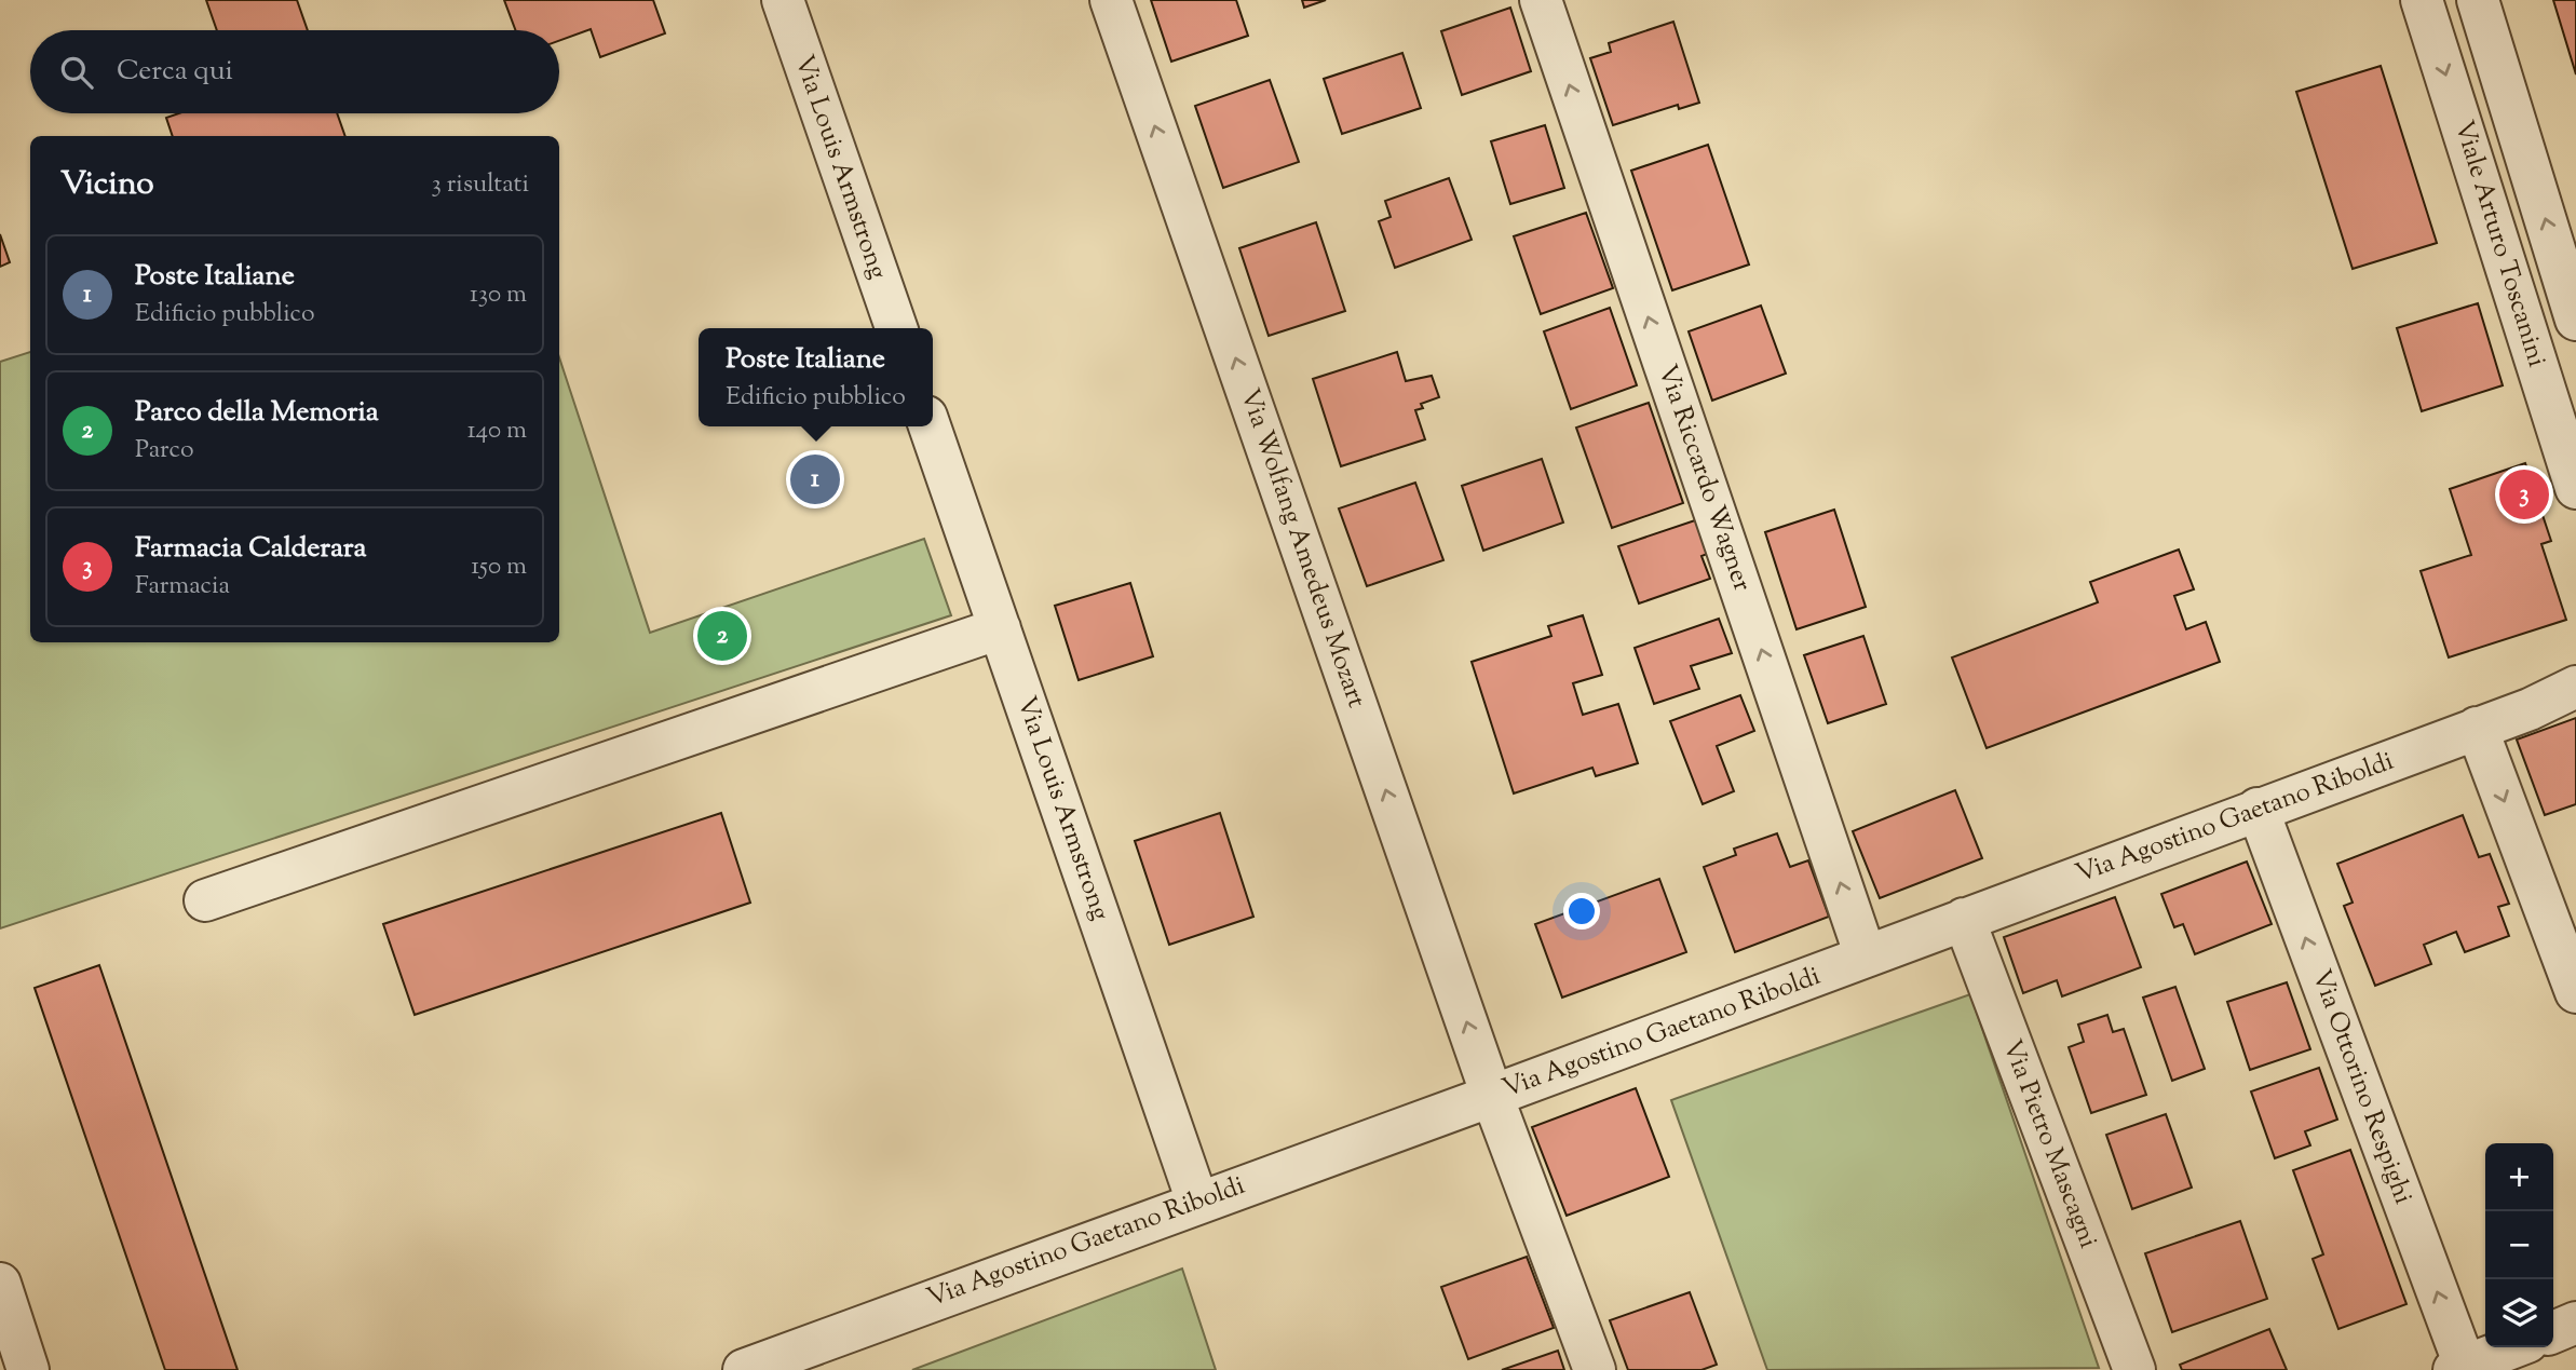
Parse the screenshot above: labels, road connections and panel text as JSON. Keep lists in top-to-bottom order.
{
  "streets": {
    "street": [
      "Via Louis Armstrong",
      "Viale Arturo Toscanini",
      "Via Riccardo Wagner",
      "Via Wolfang Amedeus Mozart",
      "Via Agostino Gaetano Riboldi",
      "Via Ottorino Respighi",
      "Via Pietro Mascagni"
    ]
  },
  "crossings": [
    ["Via Louis Armstrong", "Via Agostino Gaetano Riboldi"],
    ["Via Riccardo Wagner", "Via Agostino Gaetano Riboldi"],
    ["Via Wolfang Amedeus Mozart", "Via Agostino Gaetano Riboldi"],
    ["Via Agostino Gaetano Riboldi", "Via Ottorino Respighi"],
    ["Via Agostino Gaetano Riboldi", "Via Pietro Mascagni"]
  ],
  "one_way": ["Via Riccardo Wagner", "Via Wolfang Amedeus Mozart"],
  "page": {
    "search": "Cerca qui",
    "heading": ["Vicino", "3 risultati"],
    "list": [
      {
        "mark": "1",
        "name": "Poste Italiane",
        "note": "Edificio pubblico",
        "value": "130 m"
      },
      {
        "mark": "2",
        "name": "Parco della Memoria",
        "note": "Parco",
        "value": "140 m"
      },
      {
        "mark": "3",
        "name": "Farmacia Calderara",
        "note": "Farmacia",
        "value": "150 m"
      }
    ],
    "popup": ["Poste Italiane", "Edificio pubblico"],
    "pins": ["1", "3", "2"],
    "map_buttons": ["+", "−"]
  }
}
